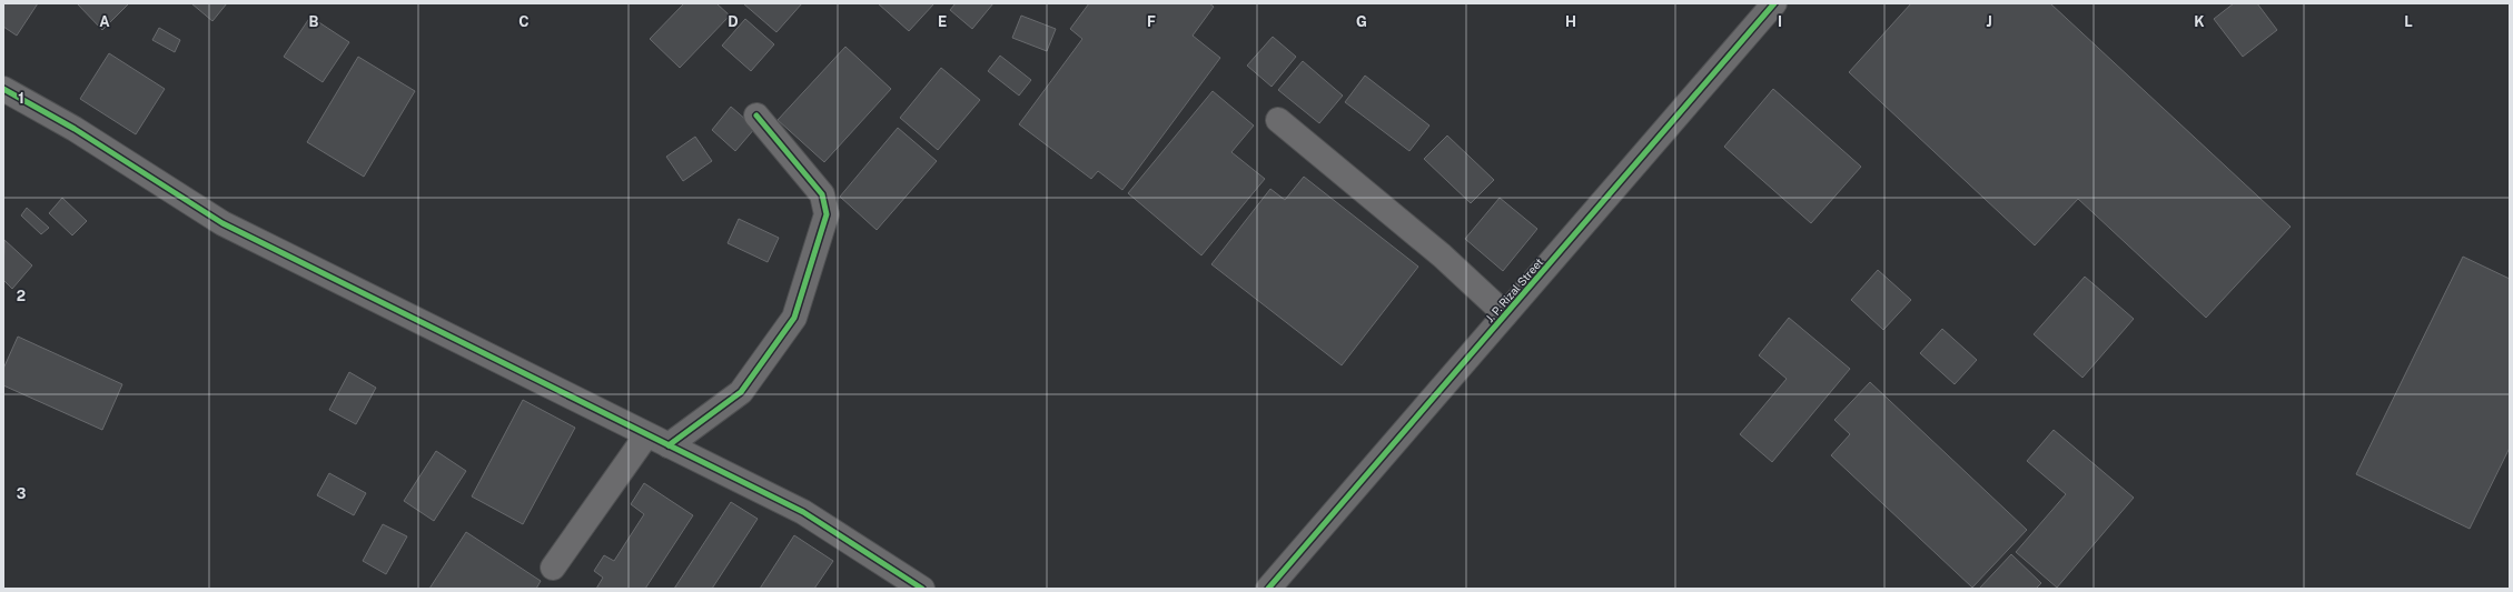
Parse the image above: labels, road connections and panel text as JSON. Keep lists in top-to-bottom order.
{
  "streets": {
    "street": ["J. P. Rizal Street"]
  },
  "grid": {
    "columns": [
      "A",
      "B",
      "C",
      "D",
      "E",
      "F",
      "G",
      "H",
      "I",
      "J",
      "K",
      "L"
    ],
    "rows": ["1", "2", "3"]
  }
}
